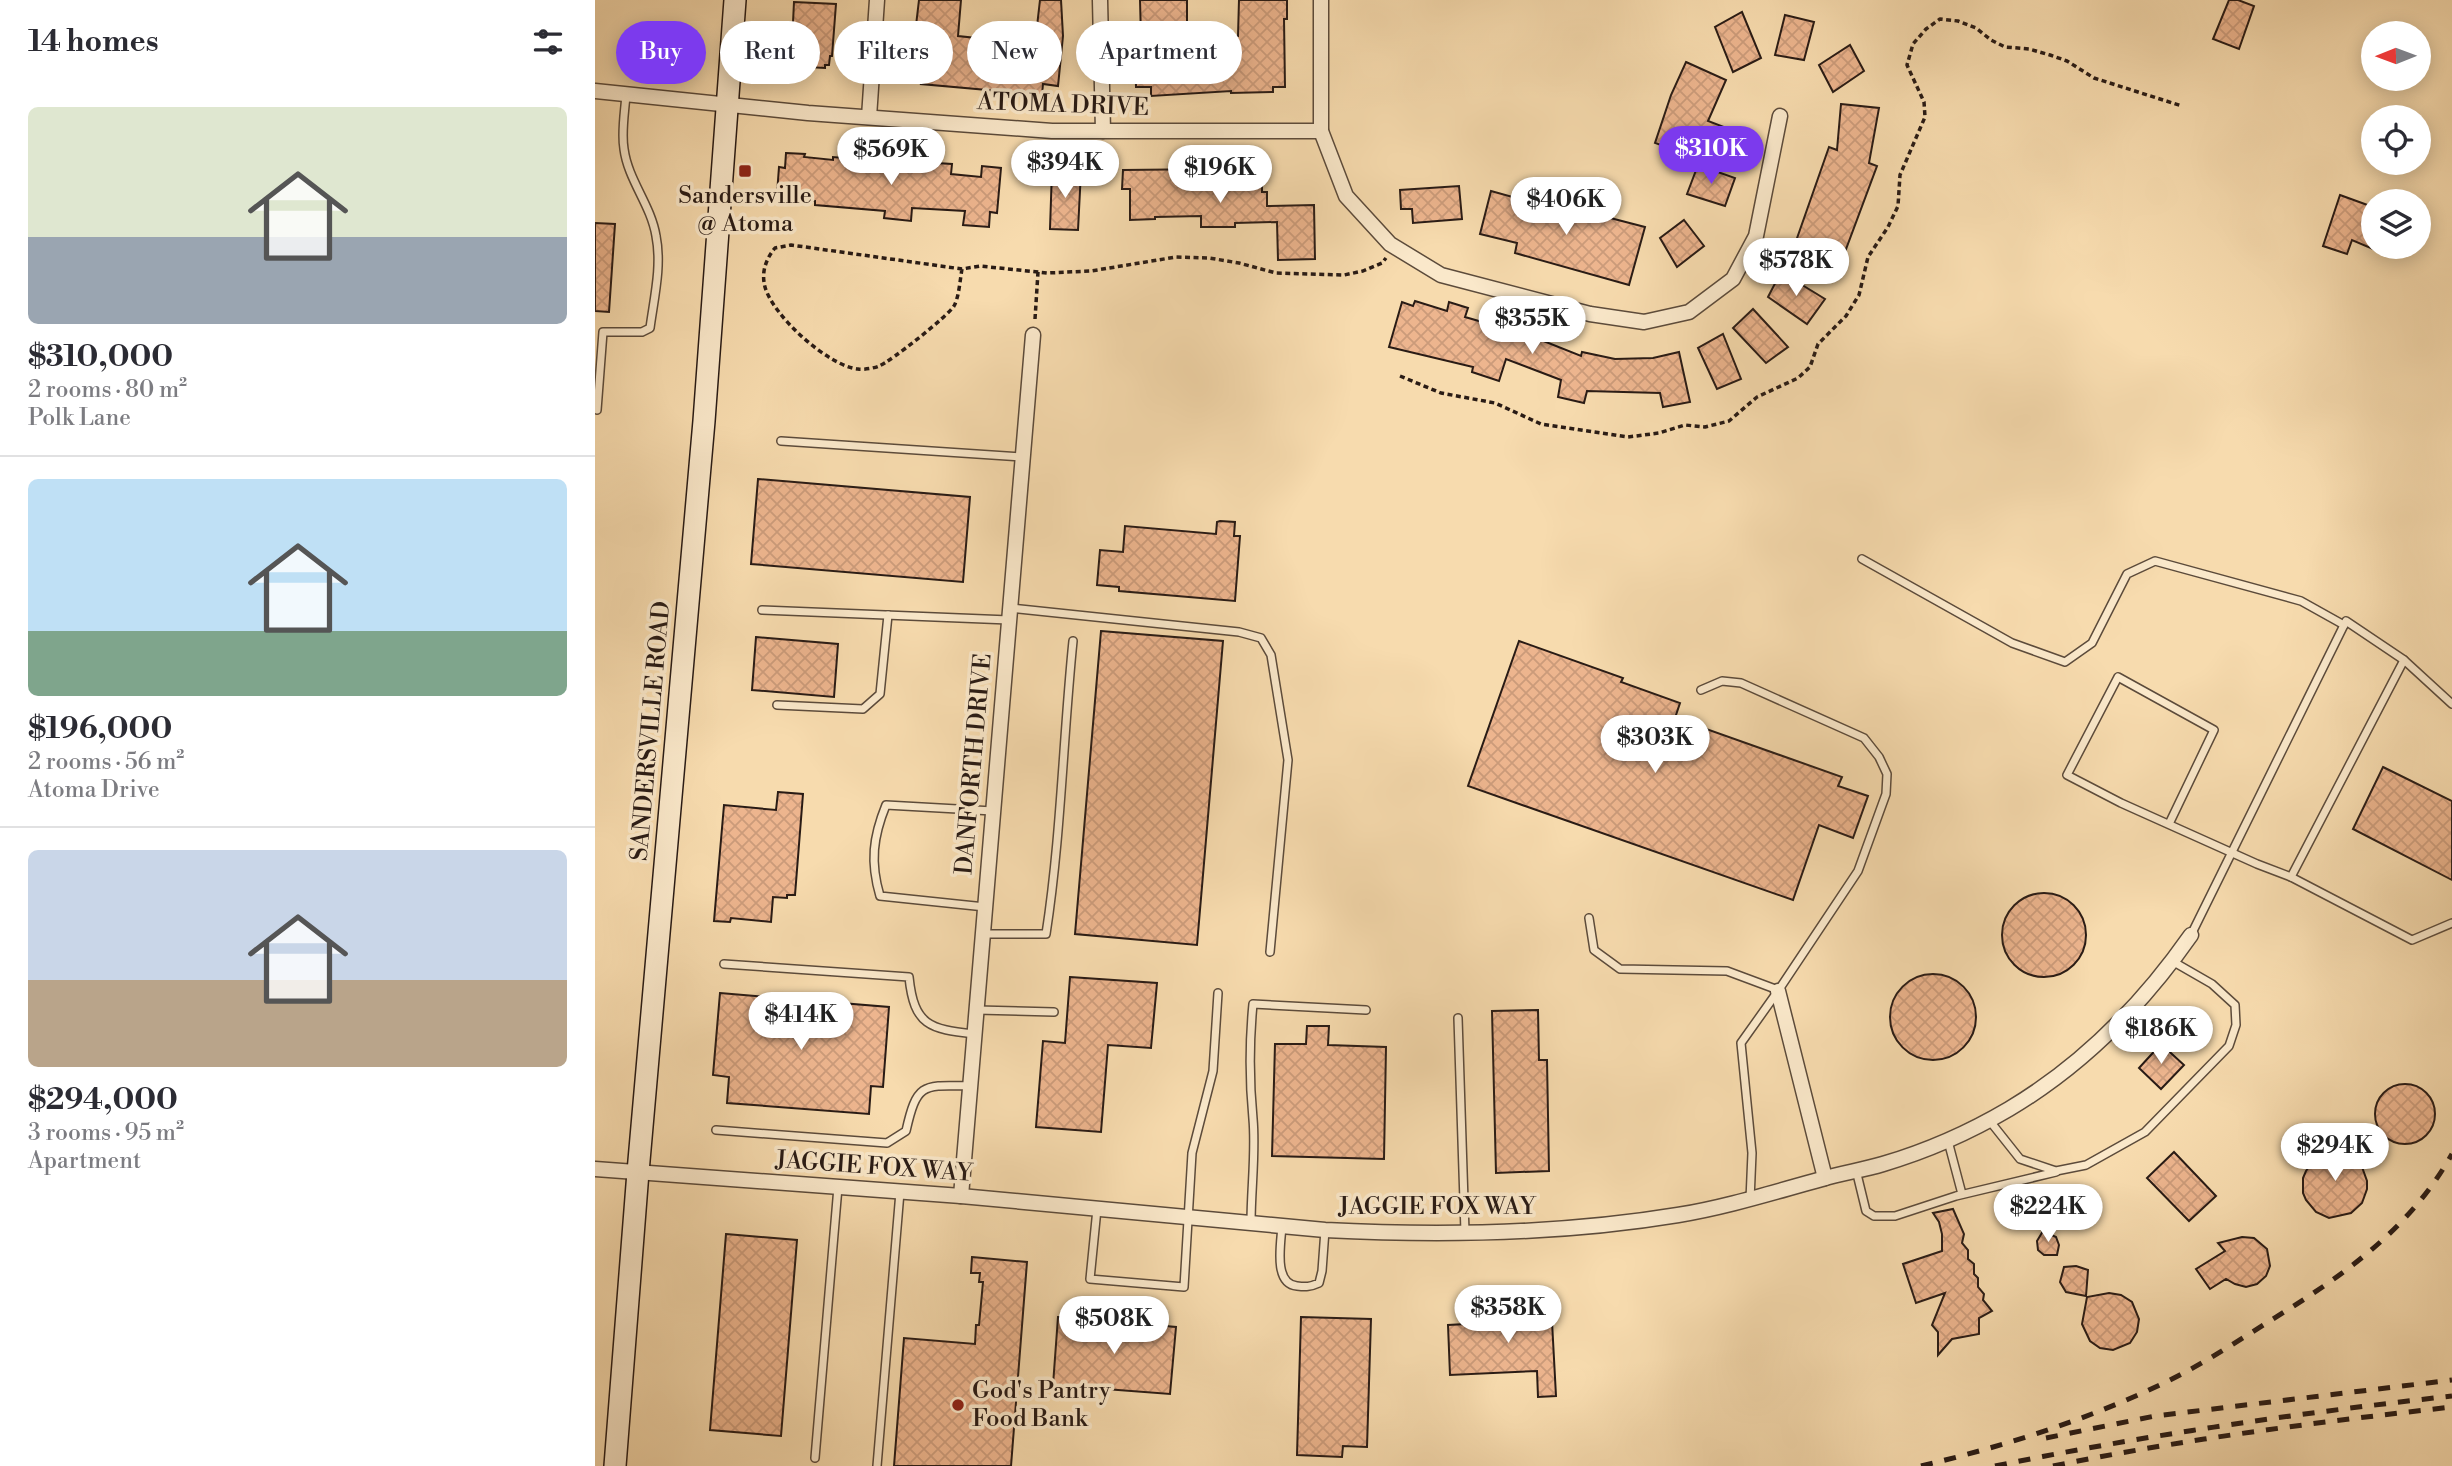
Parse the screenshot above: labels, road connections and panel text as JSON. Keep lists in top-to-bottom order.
{
  "streets": {
    "street": [
      "ATOMA DRIVE",
      "SANDERSVILLE ROAD",
      "DANFORTH DRIVE",
      "JAGGIE FOX WAY"
    ]
  },
  "crossings": [
    ["ATOMA DRIVE", "SANDERSVILLE ROAD"],
    ["SANDERSVILLE ROAD", "JAGGIE FOX WAY"],
    ["DANFORTH DRIVE", "JAGGIE FOX WAY"]
  ],
  "places": {
    "transit": ["Sandersville @ Atoma"],
    "other": ["God's Pantry Food Bank"]
  },
  "north": "left",
  "page": {
    "heading": "14 homes",
    "chip": [
      "Buy",
      "Rent",
      "Filters",
      "New",
      "Apartment"
    ],
    "list": [
      {
        "name": "$310,000",
        "note": "2 rooms · 80 m² · Polk Lane"
      },
      {
        "name": "$196,000",
        "note": "2 rooms · 56 m² · Atoma Drive"
      },
      {
        "name": "$294,000",
        "note": "3 rooms · 95 m² · Apartment"
      }
    ],
    "price": [
      "$310K",
      "$569K",
      "$394K",
      "$196K",
      "$406K",
      "$578K",
      "$355K",
      "$303K",
      "$414K",
      "$186K",
      "$294K",
      "$224K",
      "$358K",
      "$508K"
    ]
  }
}
